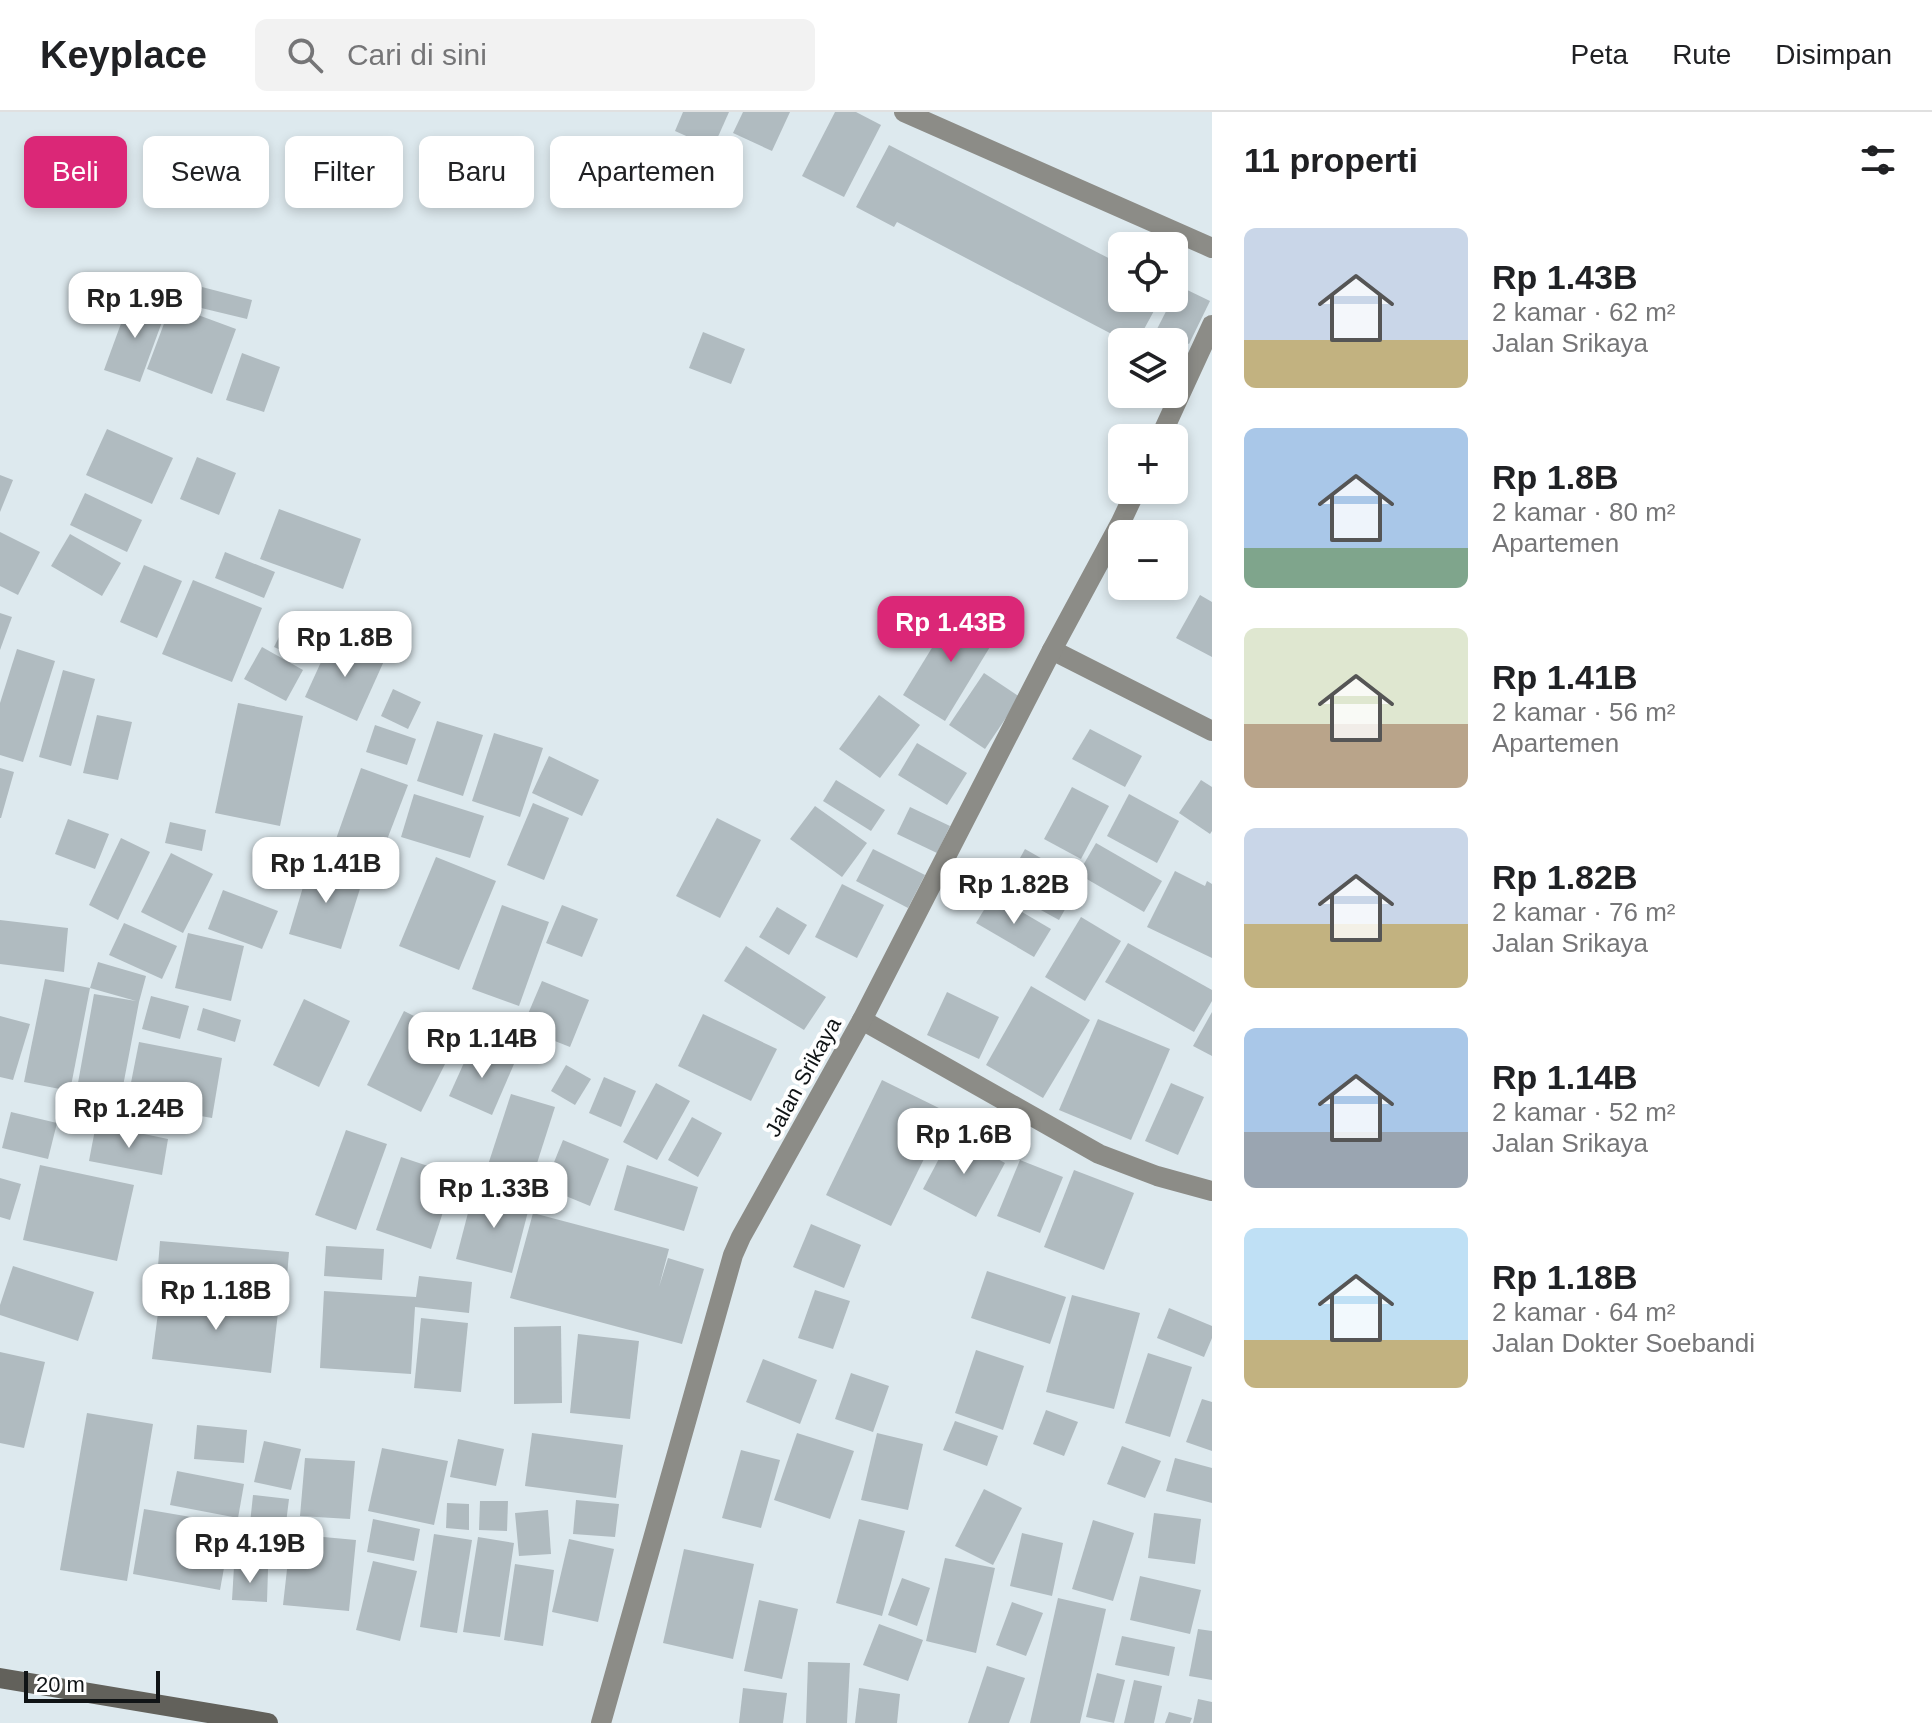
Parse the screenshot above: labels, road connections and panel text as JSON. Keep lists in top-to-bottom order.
{
  "streets": {
    "street": ["Jalan Srikaya"]
  },
  "scale_bar": "20 m",
  "page": {
    "header": "Keyplace",
    "search": "Cari di sini",
    "nav": ["Peta", "Rute", "Disimpan"],
    "heading": "11 properti",
    "chip": [
      "Beli",
      "Sewa",
      "Filter",
      "Baru",
      "Apartemen"
    ],
    "list": [
      {
        "name": "Rp 1.43B",
        "note": "2 kamar · 62 m² · Jalan Srikaya"
      },
      {
        "name": "Rp 1.8B",
        "note": "2 kamar · 80 m² · Apartemen"
      },
      {
        "name": "Rp 1.41B",
        "note": "2 kamar · 56 m² · Apartemen"
      },
      {
        "name": "Rp 1.82B",
        "note": "2 kamar · 76 m² · Jalan Srikaya"
      },
      {
        "name": "Rp 1.14B",
        "note": "2 kamar · 52 m² · Jalan Srikaya"
      },
      {
        "name": "Rp 1.18B",
        "note": "2 kamar · 64 m² · Jalan Dokter Soebandi"
      }
    ],
    "map_buttons": ["+", "−"],
    "price": [
      "Rp 1.9B",
      "Rp 1.43B",
      "Rp 1.8B",
      "Rp 1.41B",
      "Rp 1.82B",
      "Rp 1.14B",
      "Rp 1.24B",
      "Rp 1.6B",
      "Rp 1.33B",
      "Rp 1.18B",
      "Rp 4.19B"
    ],
    "scale": "20 m"
  }
}
